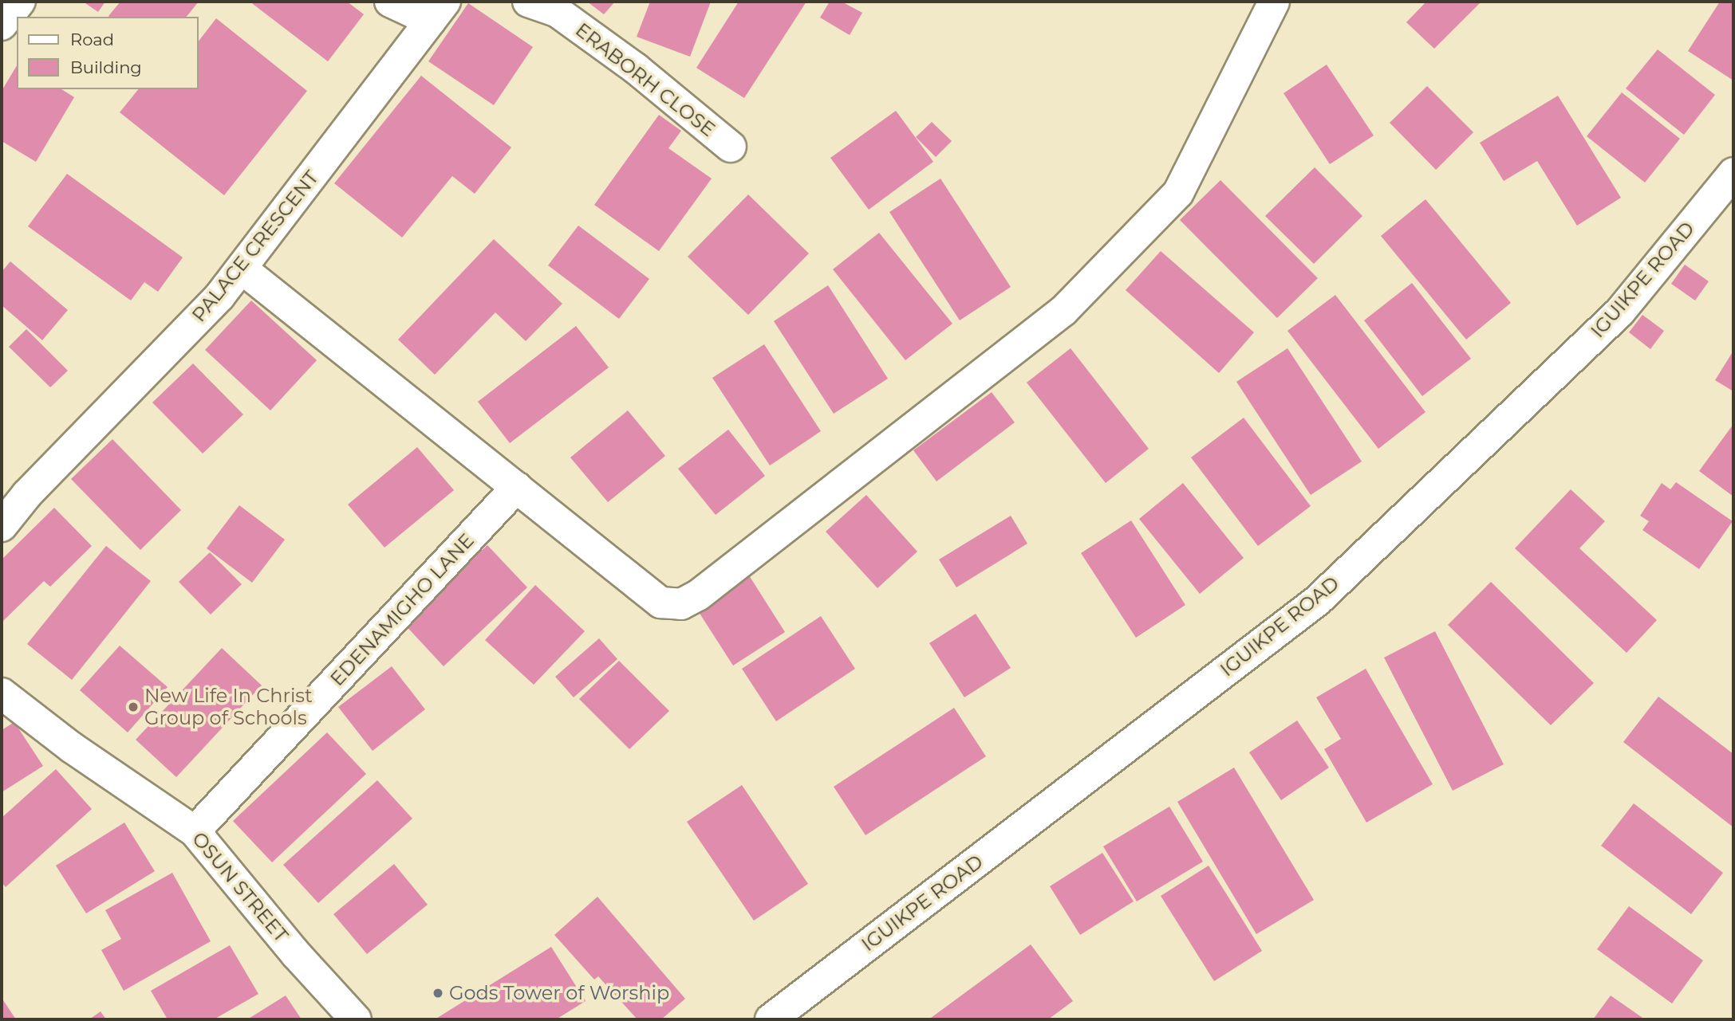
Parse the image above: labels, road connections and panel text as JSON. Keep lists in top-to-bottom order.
{
  "streets": {
    "street": [
      "ERABORH CLOSE",
      "PALACE CRESCENT",
      "IGUIKPE ROAD",
      "EDENAMIGHO LANE",
      "OSUN STREET"
    ]
  },
  "crossings": [
    ["EDENAMIGHO LANE", "OSUN STREET"]
  ],
  "places": ["New Life In Christ Group of Schools", "Gods Tower of Worship"],
  "legend": ["Road", "Building"]
}
